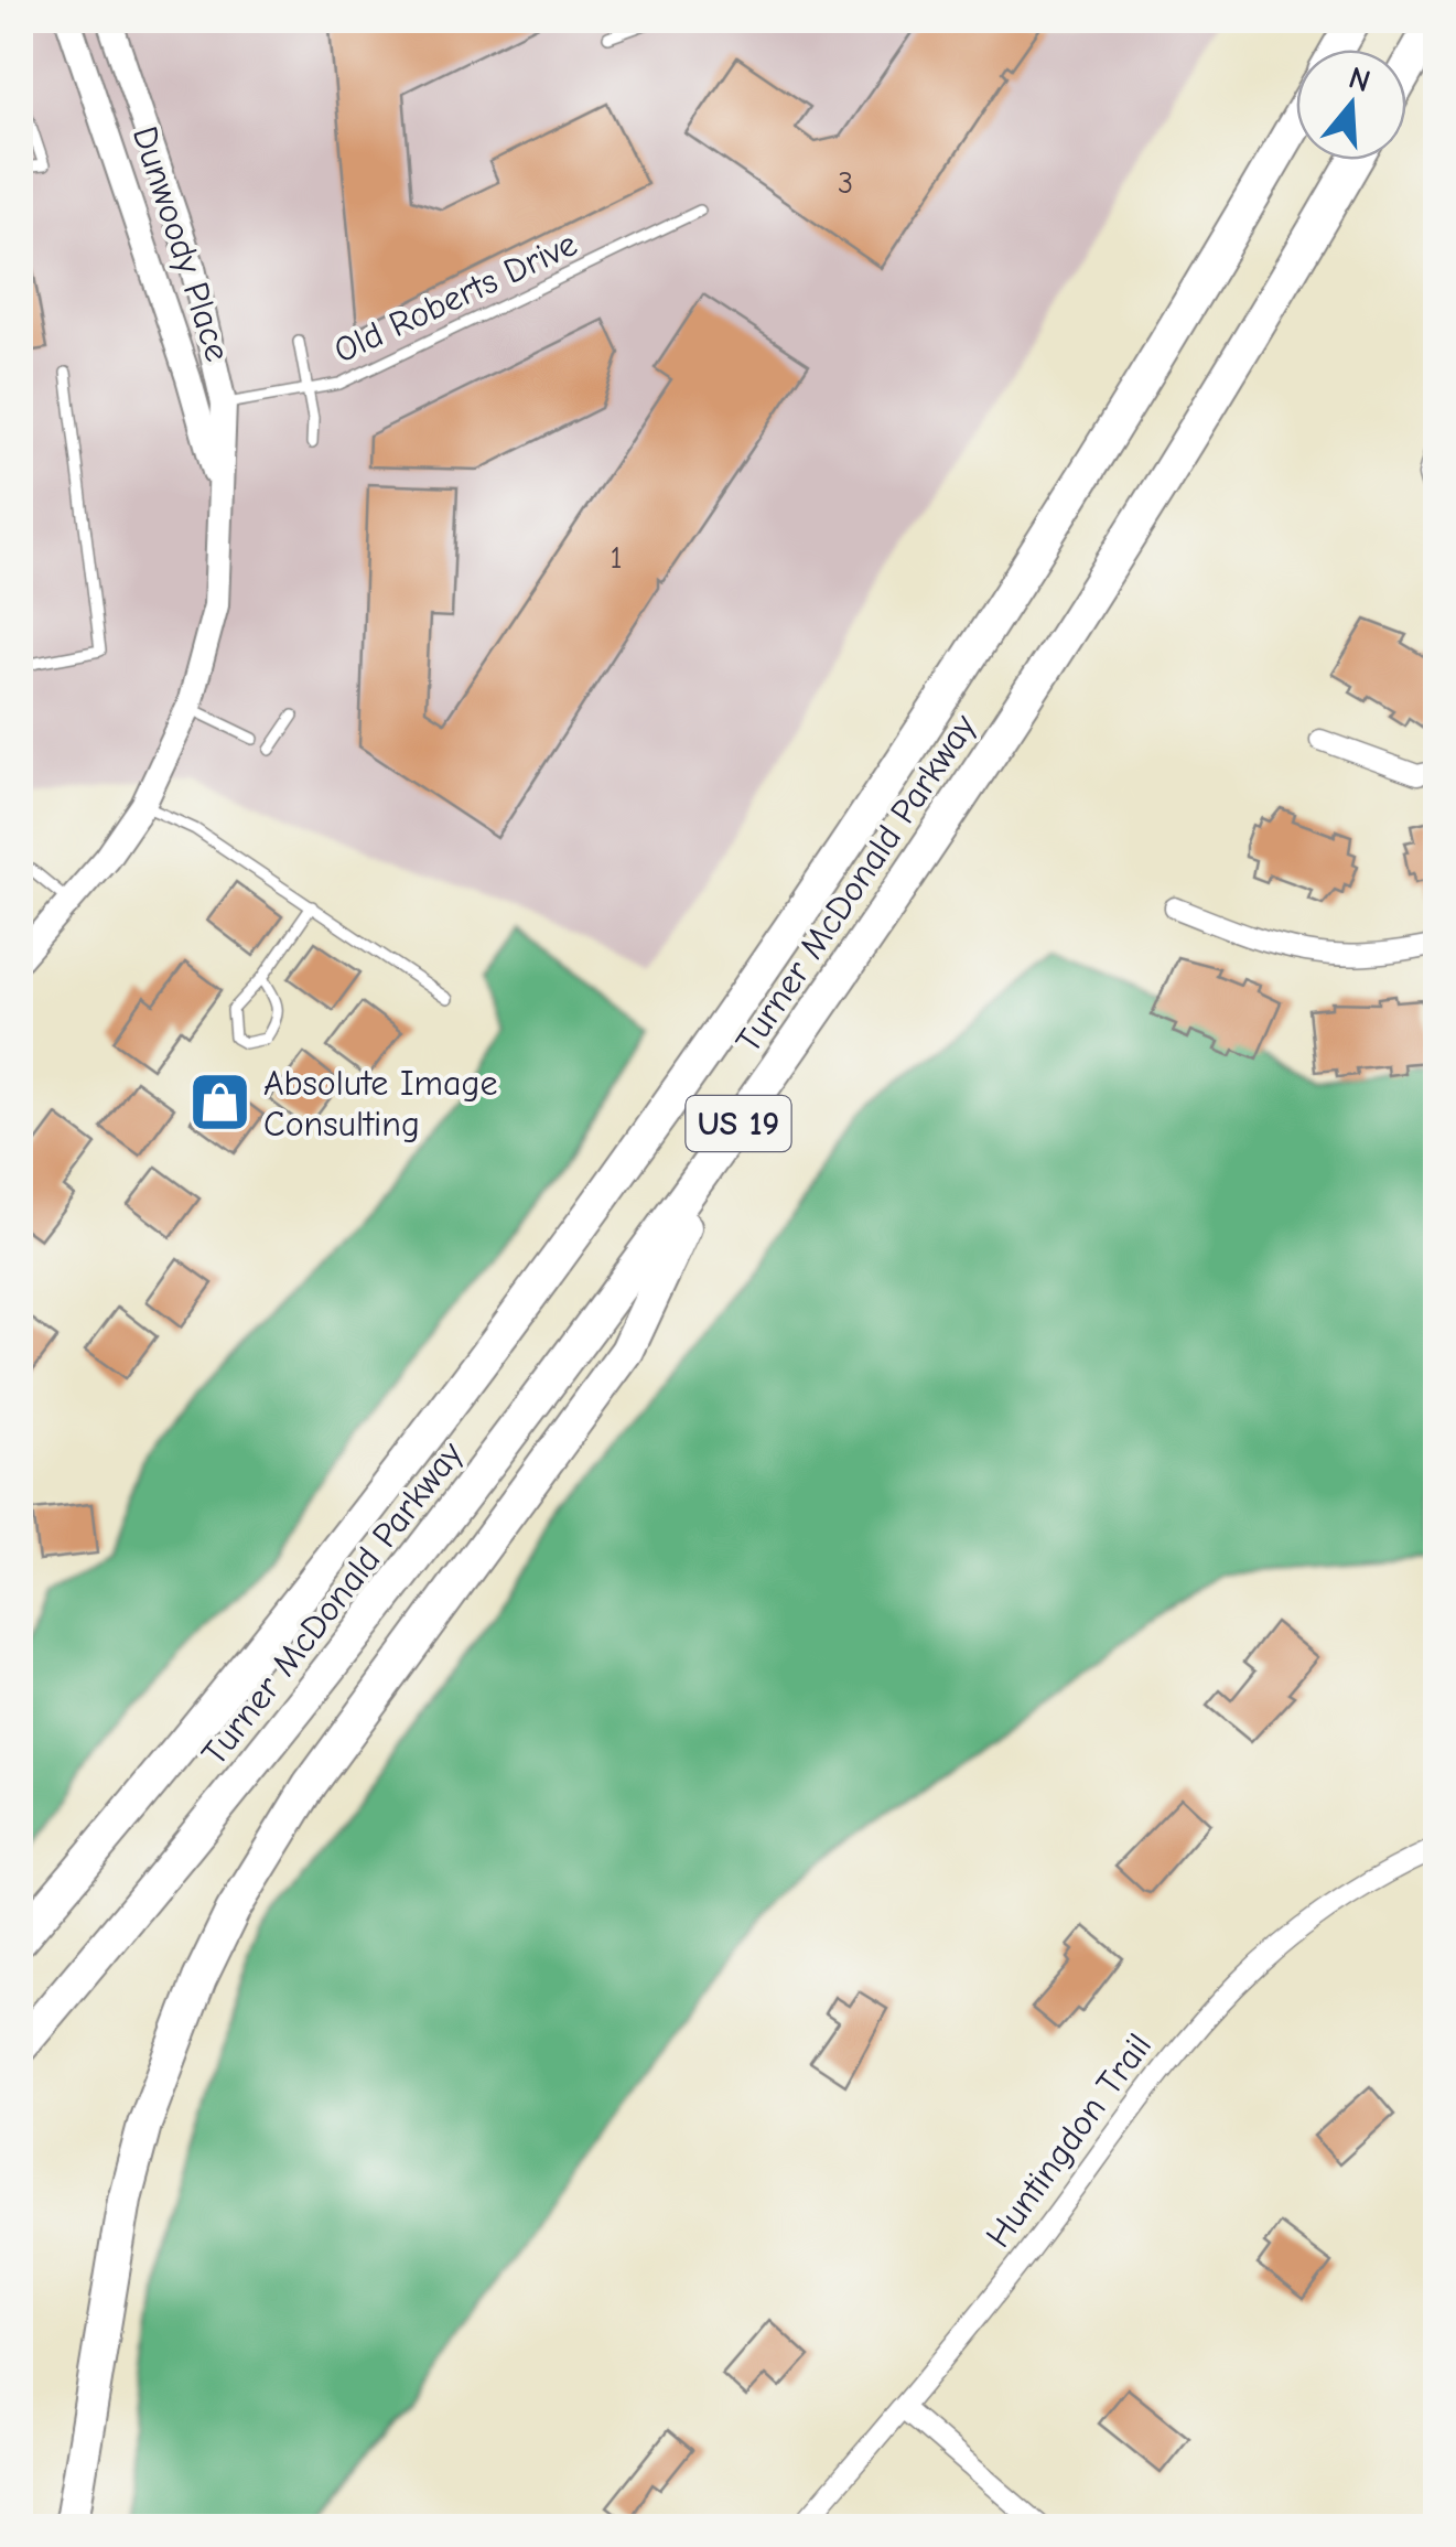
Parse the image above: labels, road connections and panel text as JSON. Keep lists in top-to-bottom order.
{
  "streets": {
    "highway": ["Turner McDonald Parkway", "US 19"],
    "street": ["Dunwoody Place", "Huntingdon Trail"],
    "lane": ["Old Roberts Drive"]
  },
  "crossings": [
    ["Dunwoody Place", "Old Roberts Drive"]
  ],
  "places": {
    "shop": ["Absolute Image Consulting"]
  },
  "house_numbers": ["3", "1"],
  "north": "top"
}
